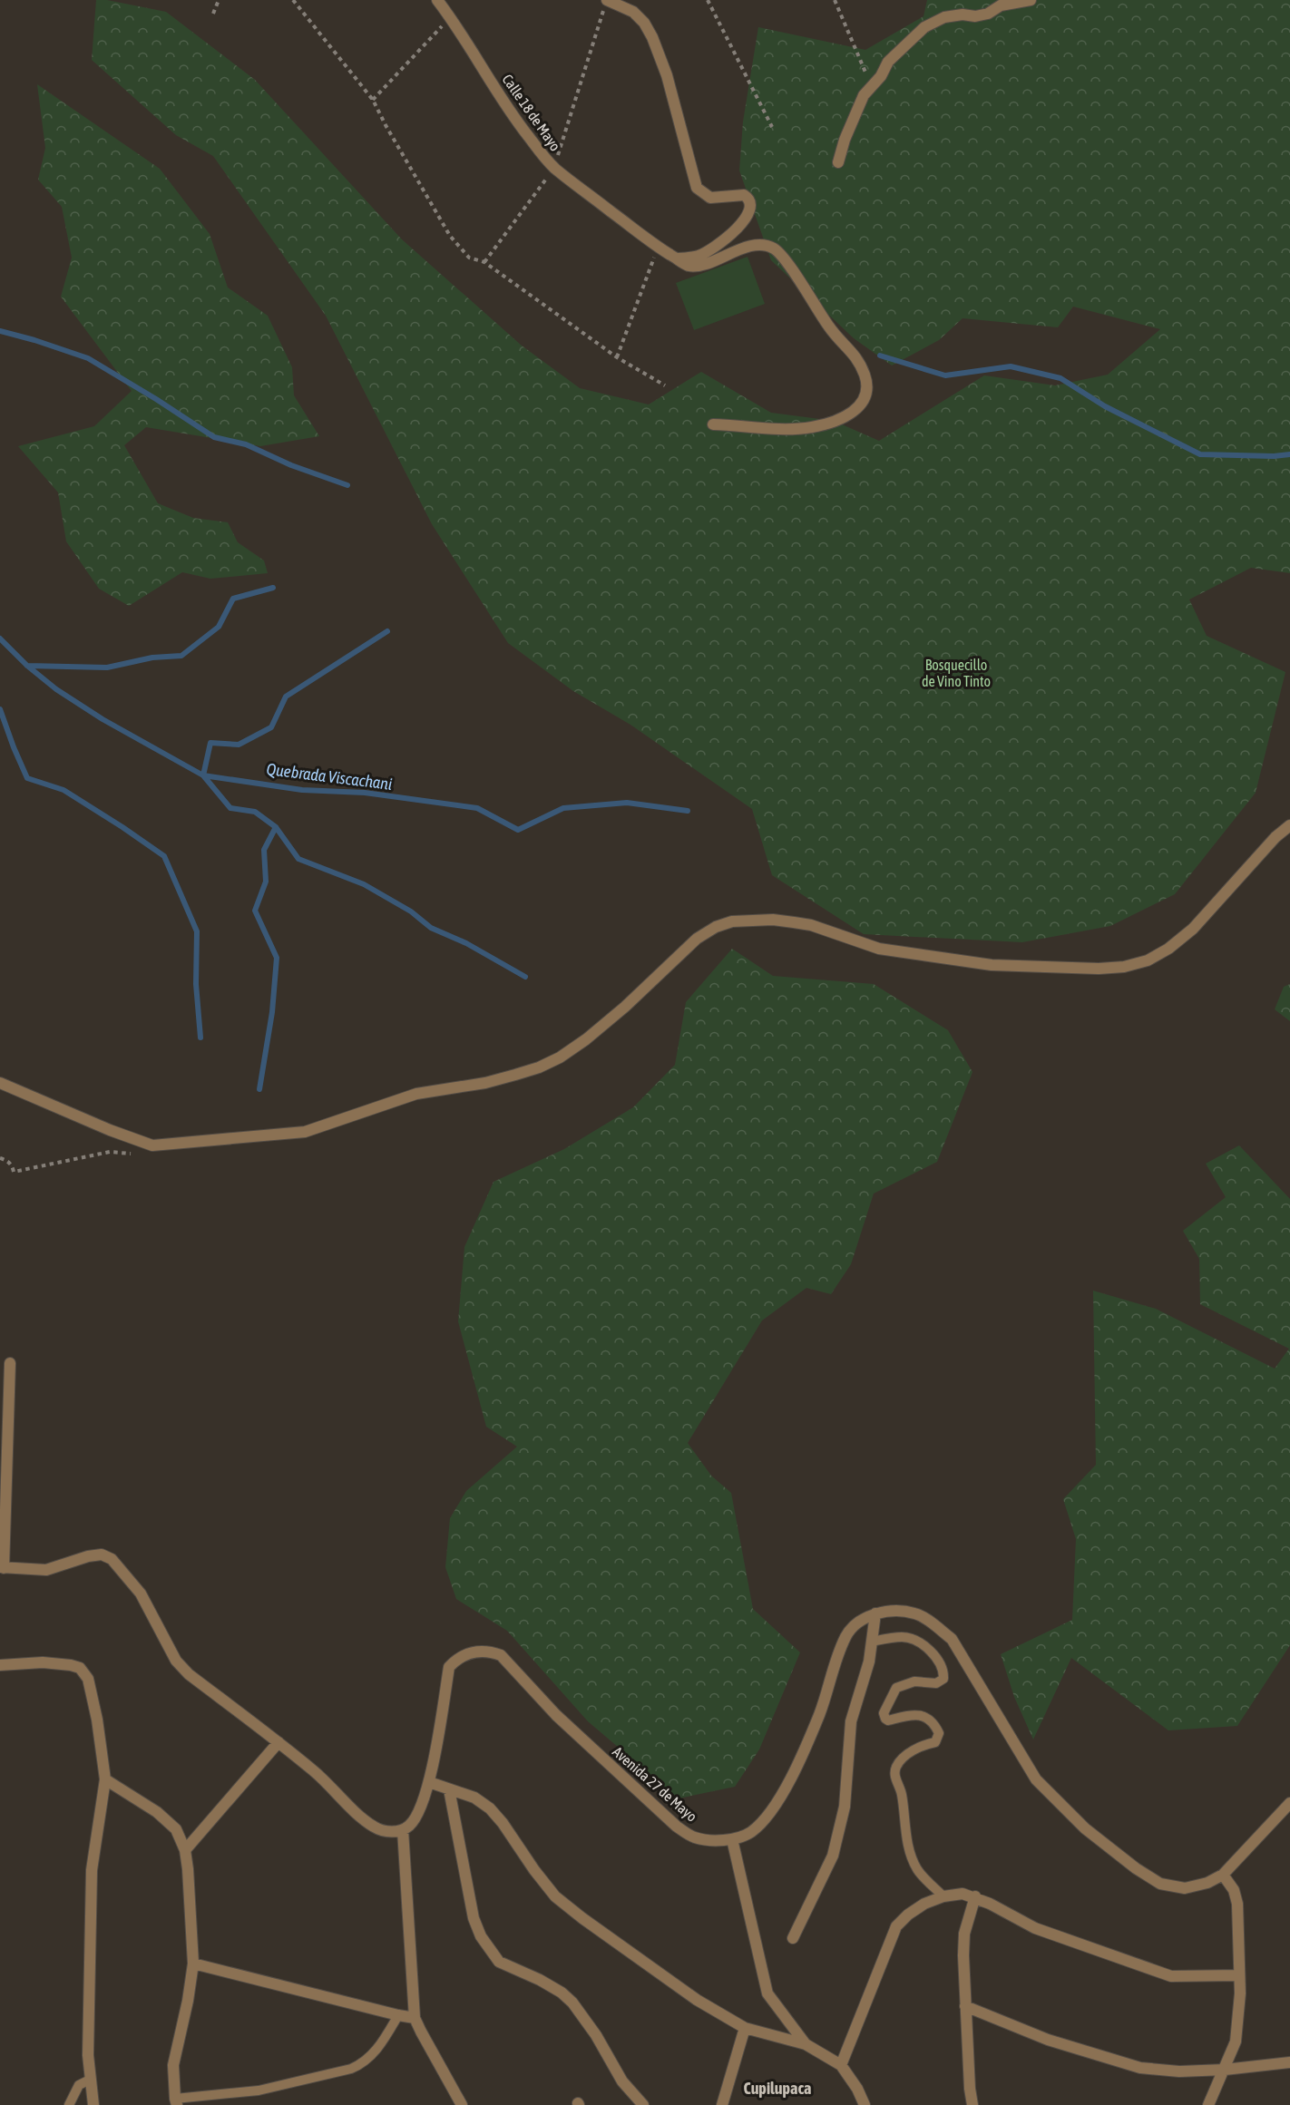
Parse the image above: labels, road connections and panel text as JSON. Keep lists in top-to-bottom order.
{
  "streets": {
    "street": ["Calle 18 de Mayo", "Avenida 27 de Mayo"]
  },
  "districts": ["Cupilupaca"],
  "water": ["Quebrada Viscachani"],
  "parks": ["Bosquecillo de Vino Tinto"]
}
